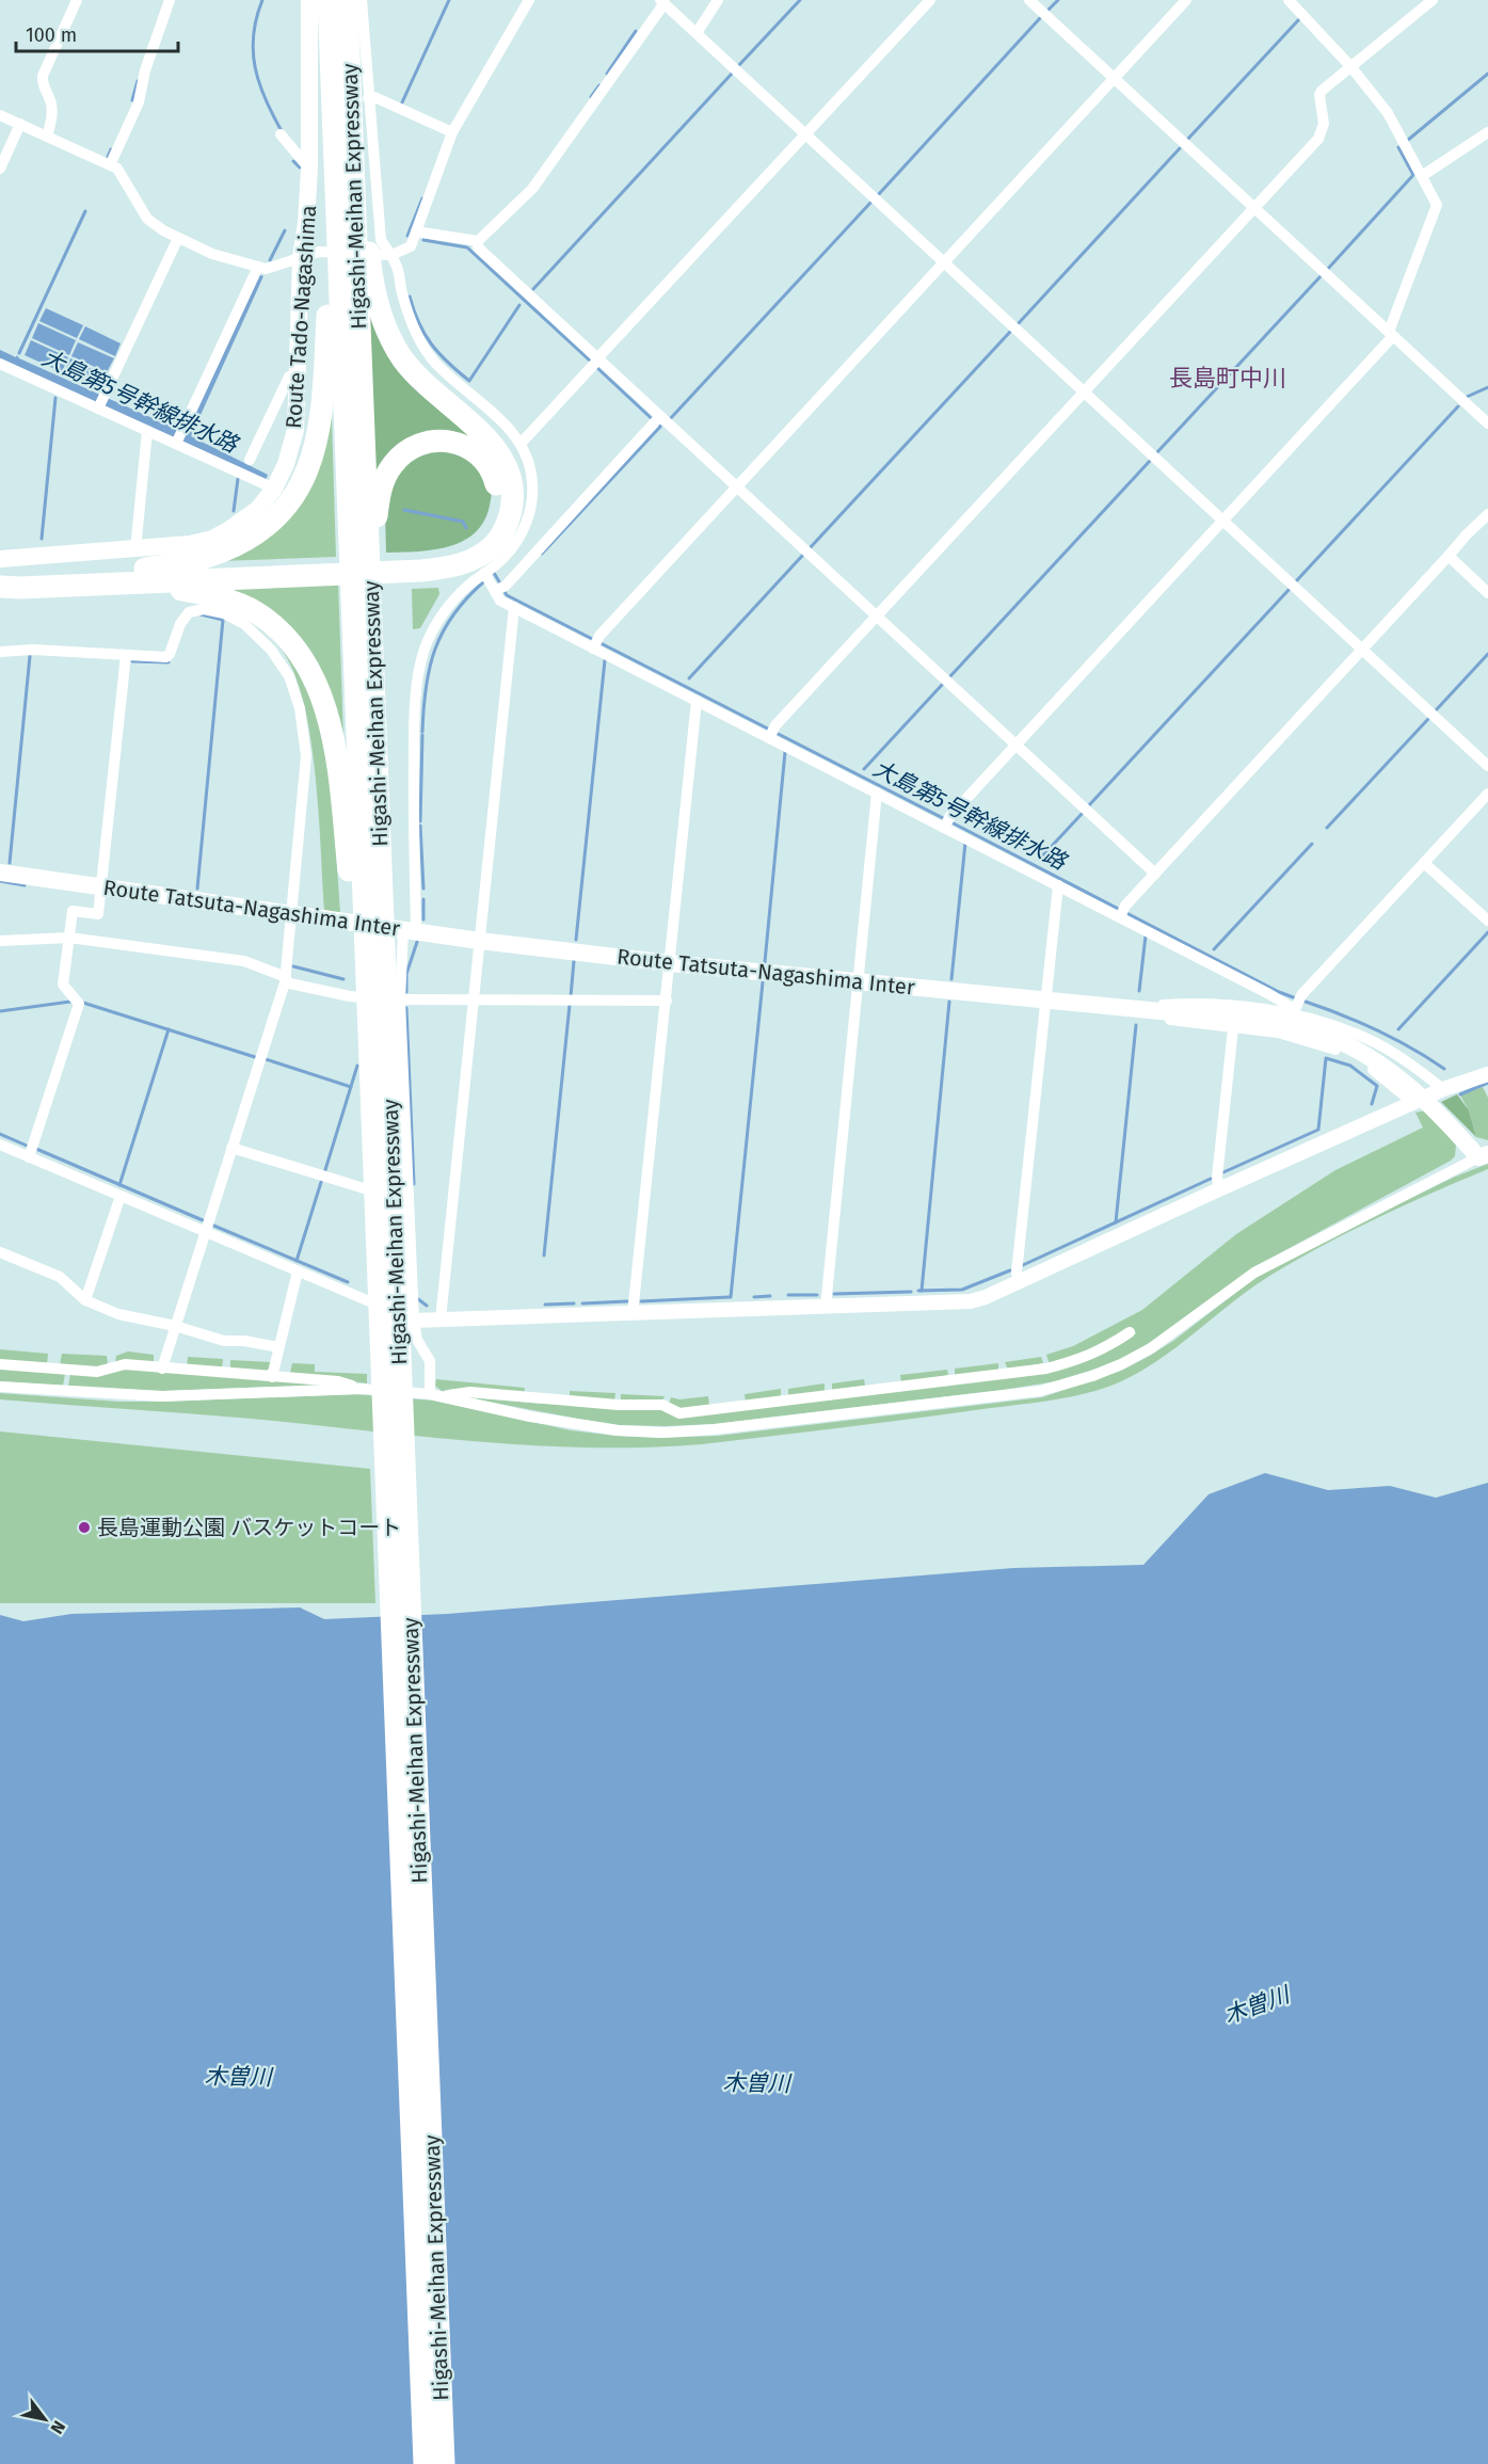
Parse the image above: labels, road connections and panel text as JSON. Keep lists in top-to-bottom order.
{
  "streets": {
    "highway": ["Higashi-Meihan Expressway"],
    "main road": ["Route Tado-Nagashima", "Route Tatsuta-Nagashima Inter"]
  },
  "districts": ["長島町中川"],
  "water": ["大島第5号幹線排水路", "木曽川"],
  "places": ["長島運動公園 バスケットコート"],
  "scale_bar": "100 m",
  "north": "bottom right"
}
